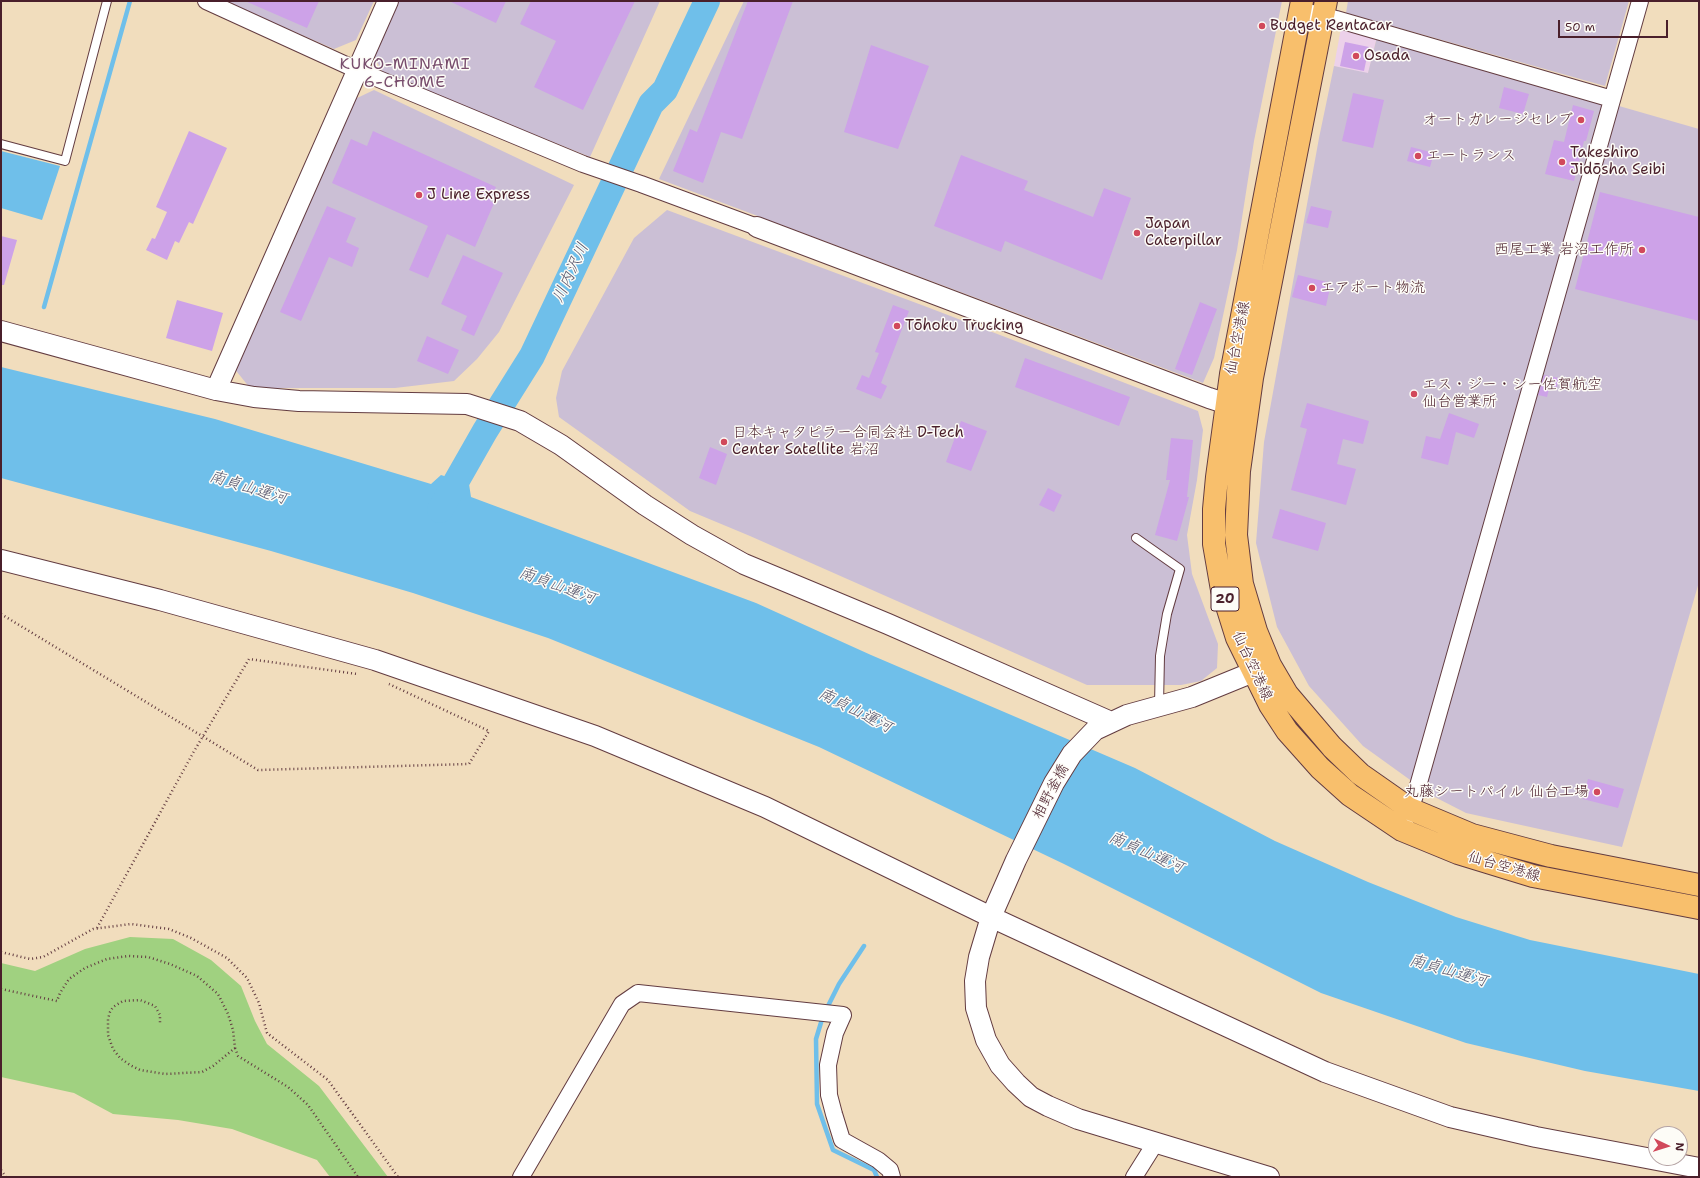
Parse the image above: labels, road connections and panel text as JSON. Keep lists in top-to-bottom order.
{
  "streets": {
    "main road": ["仙台空港線", "20"],
    "street": ["相野釜橋"]
  },
  "districts": ["KUKO-MINAMI 6-CHOME"],
  "water": ["川内沢川", "南貞山運河"],
  "places": [
    "Budget Rentacar",
    "Osada",
    "オートガレージセレブ",
    "エートランス",
    "Takeshiro Jidōsha Seibi",
    "J Line Express",
    "Japan Caterpillar",
    "西尾工業 岩沼工作所",
    "エアポート物流",
    "Tōhoku Trucking",
    "エス・ジー・シー佐賀航空 仙台営業所",
    "日本キャタピラー合同会社 D-Tech Center Satellite 岩沼",
    "丸藤シートパイル 仙台工場"
  ],
  "scale_bar": "50 m",
  "north": "right"
}
